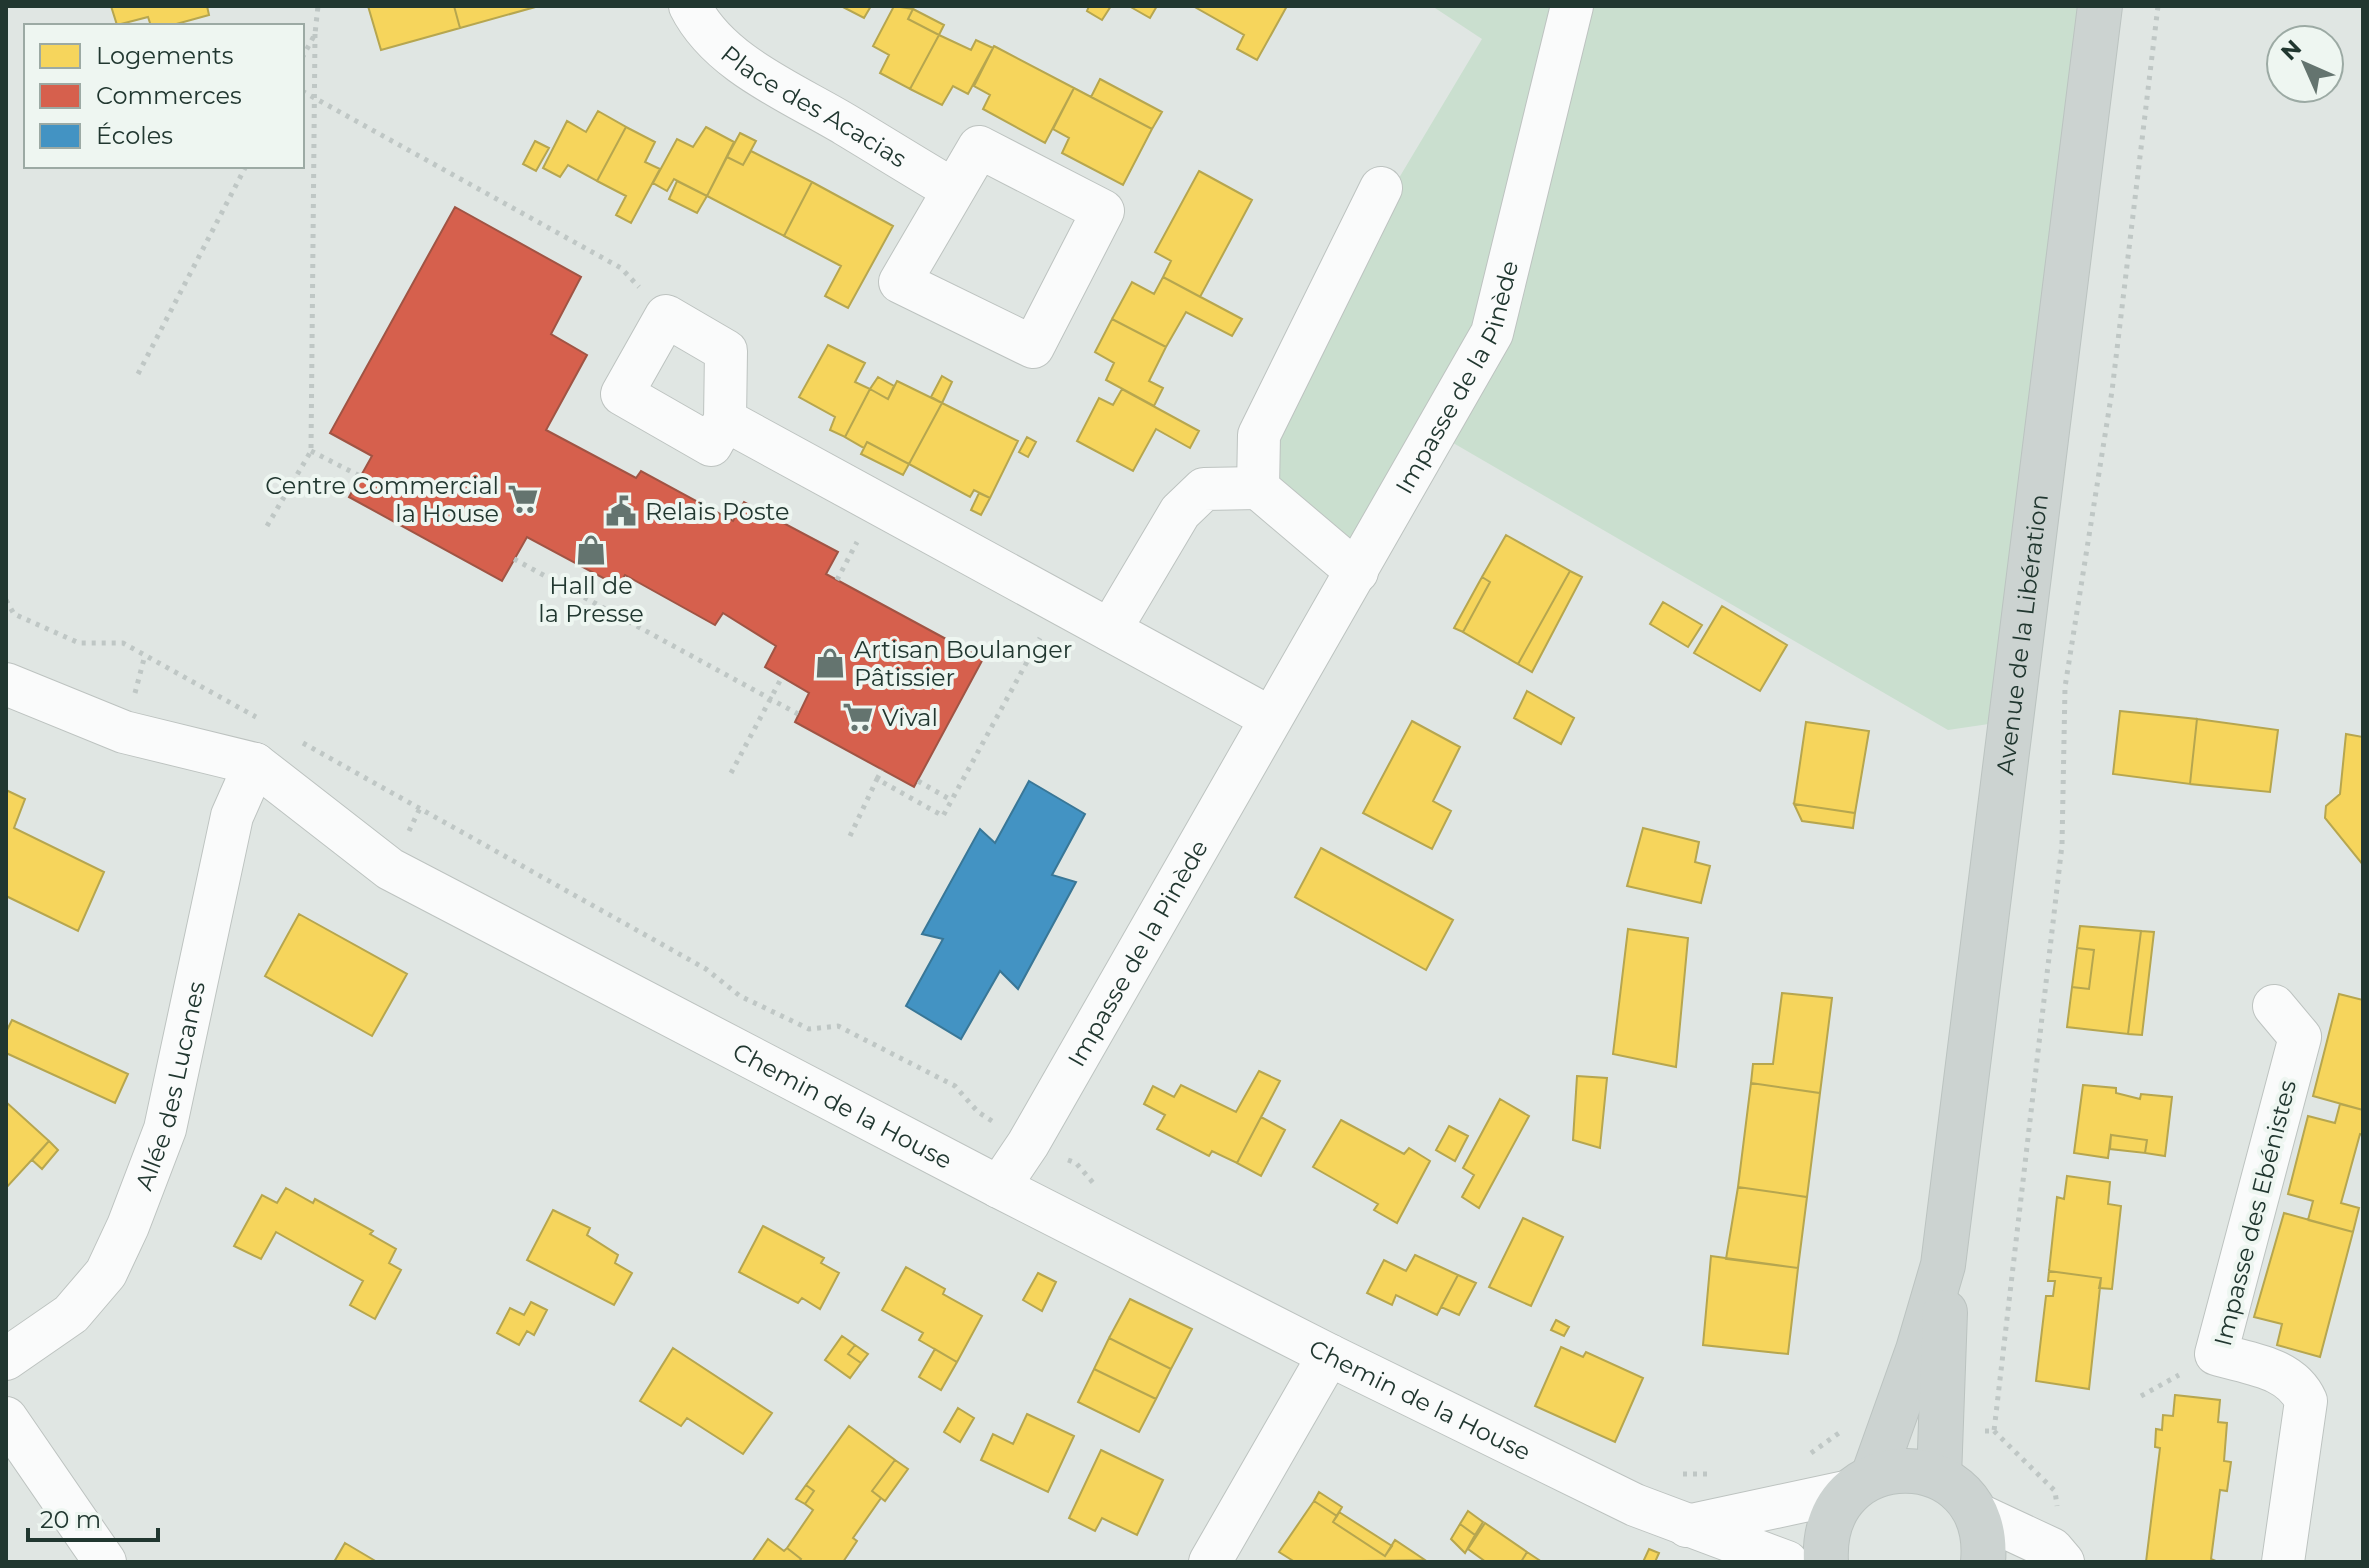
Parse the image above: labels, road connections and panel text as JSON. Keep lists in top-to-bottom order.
{
  "streets": {
    "main road": ["Avenue de la Libération"],
    "street": [
      "Place des Acacias",
      "Impasse de la Pinède",
      "Allée des Lucanes",
      "Chemin de la House",
      "Impasse des Ebénistes"
    ]
  },
  "crossings": [
    ["Impasse de la Pinède", "Chemin de la House"],
    ["Allée des Lucanes", "Chemin de la House"]
  ],
  "places": {
    "supermarket": ["Centre Commercial la House", "Vival"],
    "public building": ["Relais Poste"],
    "shop": ["Hall de la Presse", "Artisan Boulanger Pâtissier"]
  },
  "legend": ["Logements", "Commerces", "Écoles"],
  "scale_bar": "20 m",
  "north": "top left"
}
